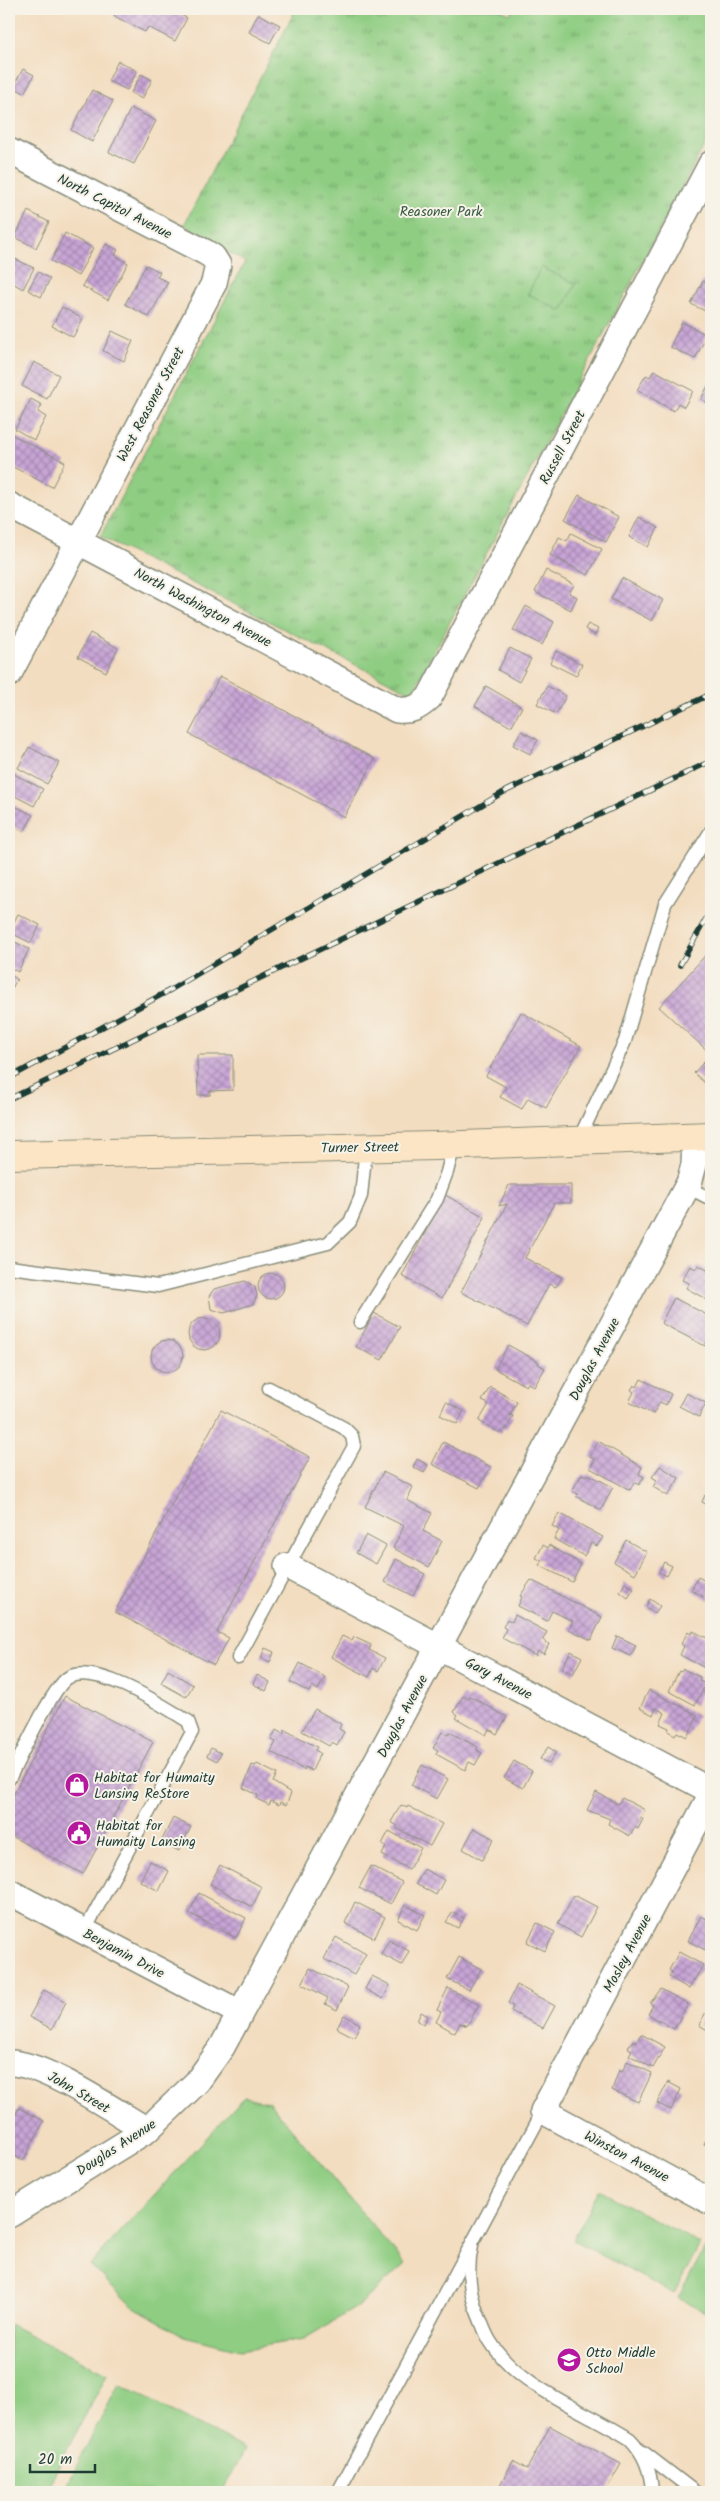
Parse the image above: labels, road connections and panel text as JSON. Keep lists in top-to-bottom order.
{
  "streets": {
    "street": [
      "North Capitol Avenue",
      "West Reasoner Street",
      "Russell Street",
      "North Washington Avenue",
      "Turner Street",
      "Douglas Avenue",
      "Gary Avenue",
      "Benjamin Drive",
      "Mosley Avenue",
      "John Street",
      "Winston Avenue"
    ]
  },
  "crossings": [
    ["North Capitol Avenue", "West Reasoner Street"],
    ["West Reasoner Street", "North Washington Avenue"],
    ["Russell Street", "North Washington Avenue"],
    ["Turner Street", "Douglas Avenue"],
    ["Douglas Avenue", "Gary Avenue"],
    ["Douglas Avenue", "Benjamin Drive"],
    ["Douglas Avenue", "John Street"],
    ["Mosley Avenue", "Winston Avenue"]
  ],
  "parks": ["Reasoner Park"],
  "places": {
    "shop": ["Habitat for Humaity Lansing ReStore"],
    "public building": ["Habitat for Humaity Lansing"],
    "school or university": ["Otto Middle School"]
  },
  "scale_bar": "20 m"
}
